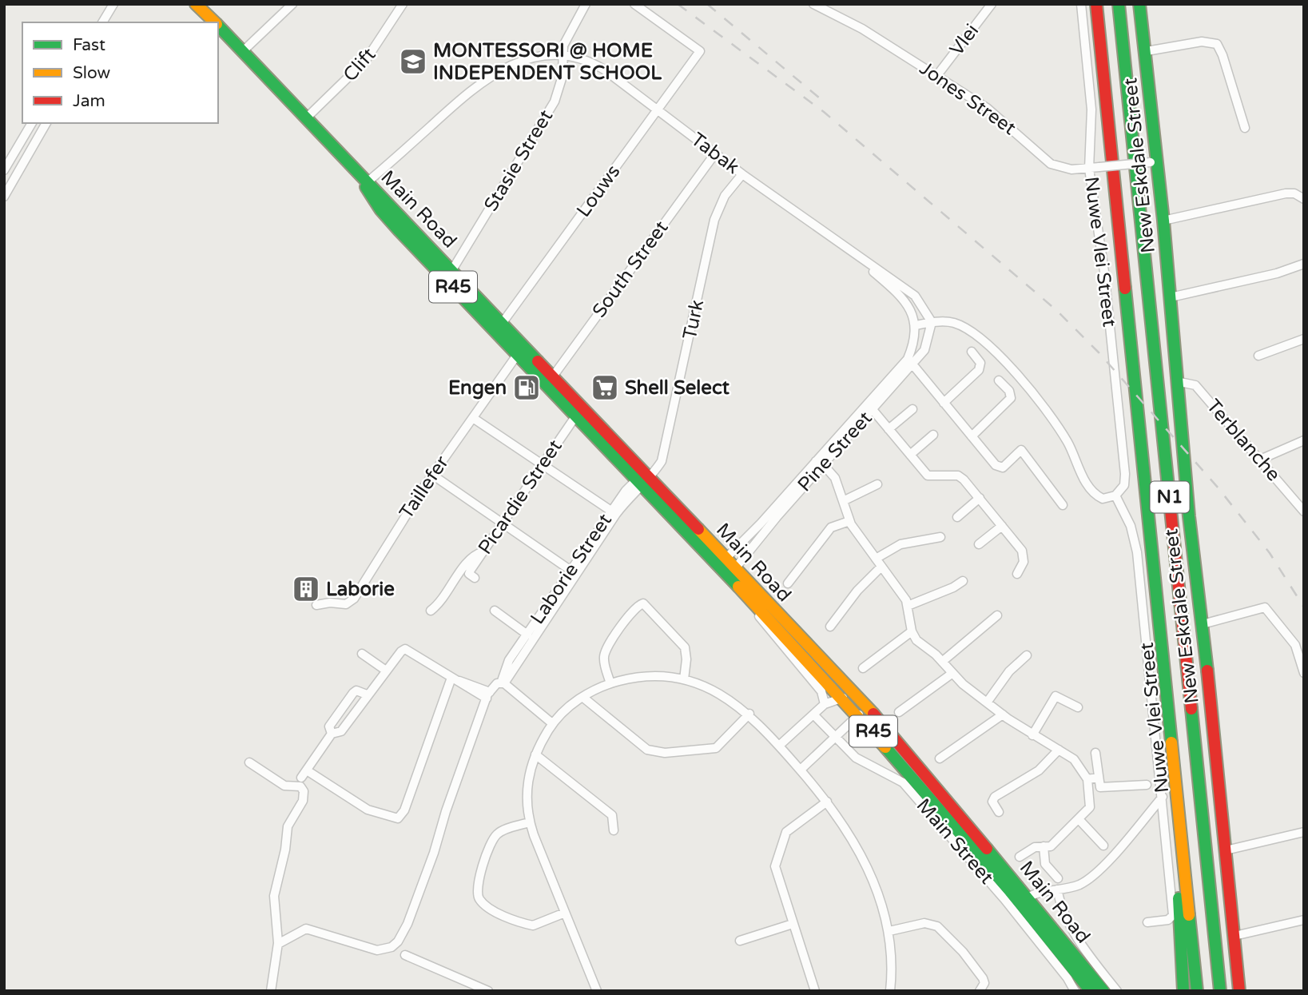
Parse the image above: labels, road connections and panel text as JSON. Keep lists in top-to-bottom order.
{
  "streets": {
    "main road": [
      "New Eskdale Street",
      "Main Road",
      "R45",
      "N1"
    ],
    "street": [
      "Vlei",
      "Clift",
      "Jones Street",
      "Tabak",
      "Stasie Street",
      "Louws",
      "Nuwe Vlei Street",
      "South Street",
      "Turk",
      "Terblanche",
      "Pine Street",
      "Taillefer",
      "Picardie Street",
      "Laborie Street",
      "Main Street"
    ]
  },
  "crossings": [
    ["Vlei", "Jones Street"],
    ["Clift", "Main Road"],
    ["Jones Street", "New Eskdale Street"],
    ["Jones Street", "Nuwe Vlei Street"],
    ["Tabak", "Stasie Street"],
    ["Tabak", "Louws"],
    ["Tabak", "Main Road"],
    ["Tabak", "South Street"],
    ["Tabak", "Turk"],
    ["Tabak", "Pine Street"],
    ["Stasie Street", "Main Road"],
    ["New Eskdale Street", "Terblanche"],
    ["Louws", "Main Road"],
    ["Main Road", "South Street"],
    ["Main Road", "Turk"],
    ["Main Road", "Pine Street"],
    ["Main Road", "Taillefer"],
    ["Main Road", "Picardie Street"],
    ["Main Road", "Laborie Street"],
    ["Turk", "Laborie Street"]
  ],
  "places": {
    "school or university": ["MONTESSORI @ HOME INDEPENDENT SCHOOL"],
    "fuel station": ["Engen"],
    "supermarket": ["Shell Select"],
    "building": ["Laborie"]
  },
  "legend": ["Fast", "Slow", "Jam"]
}
